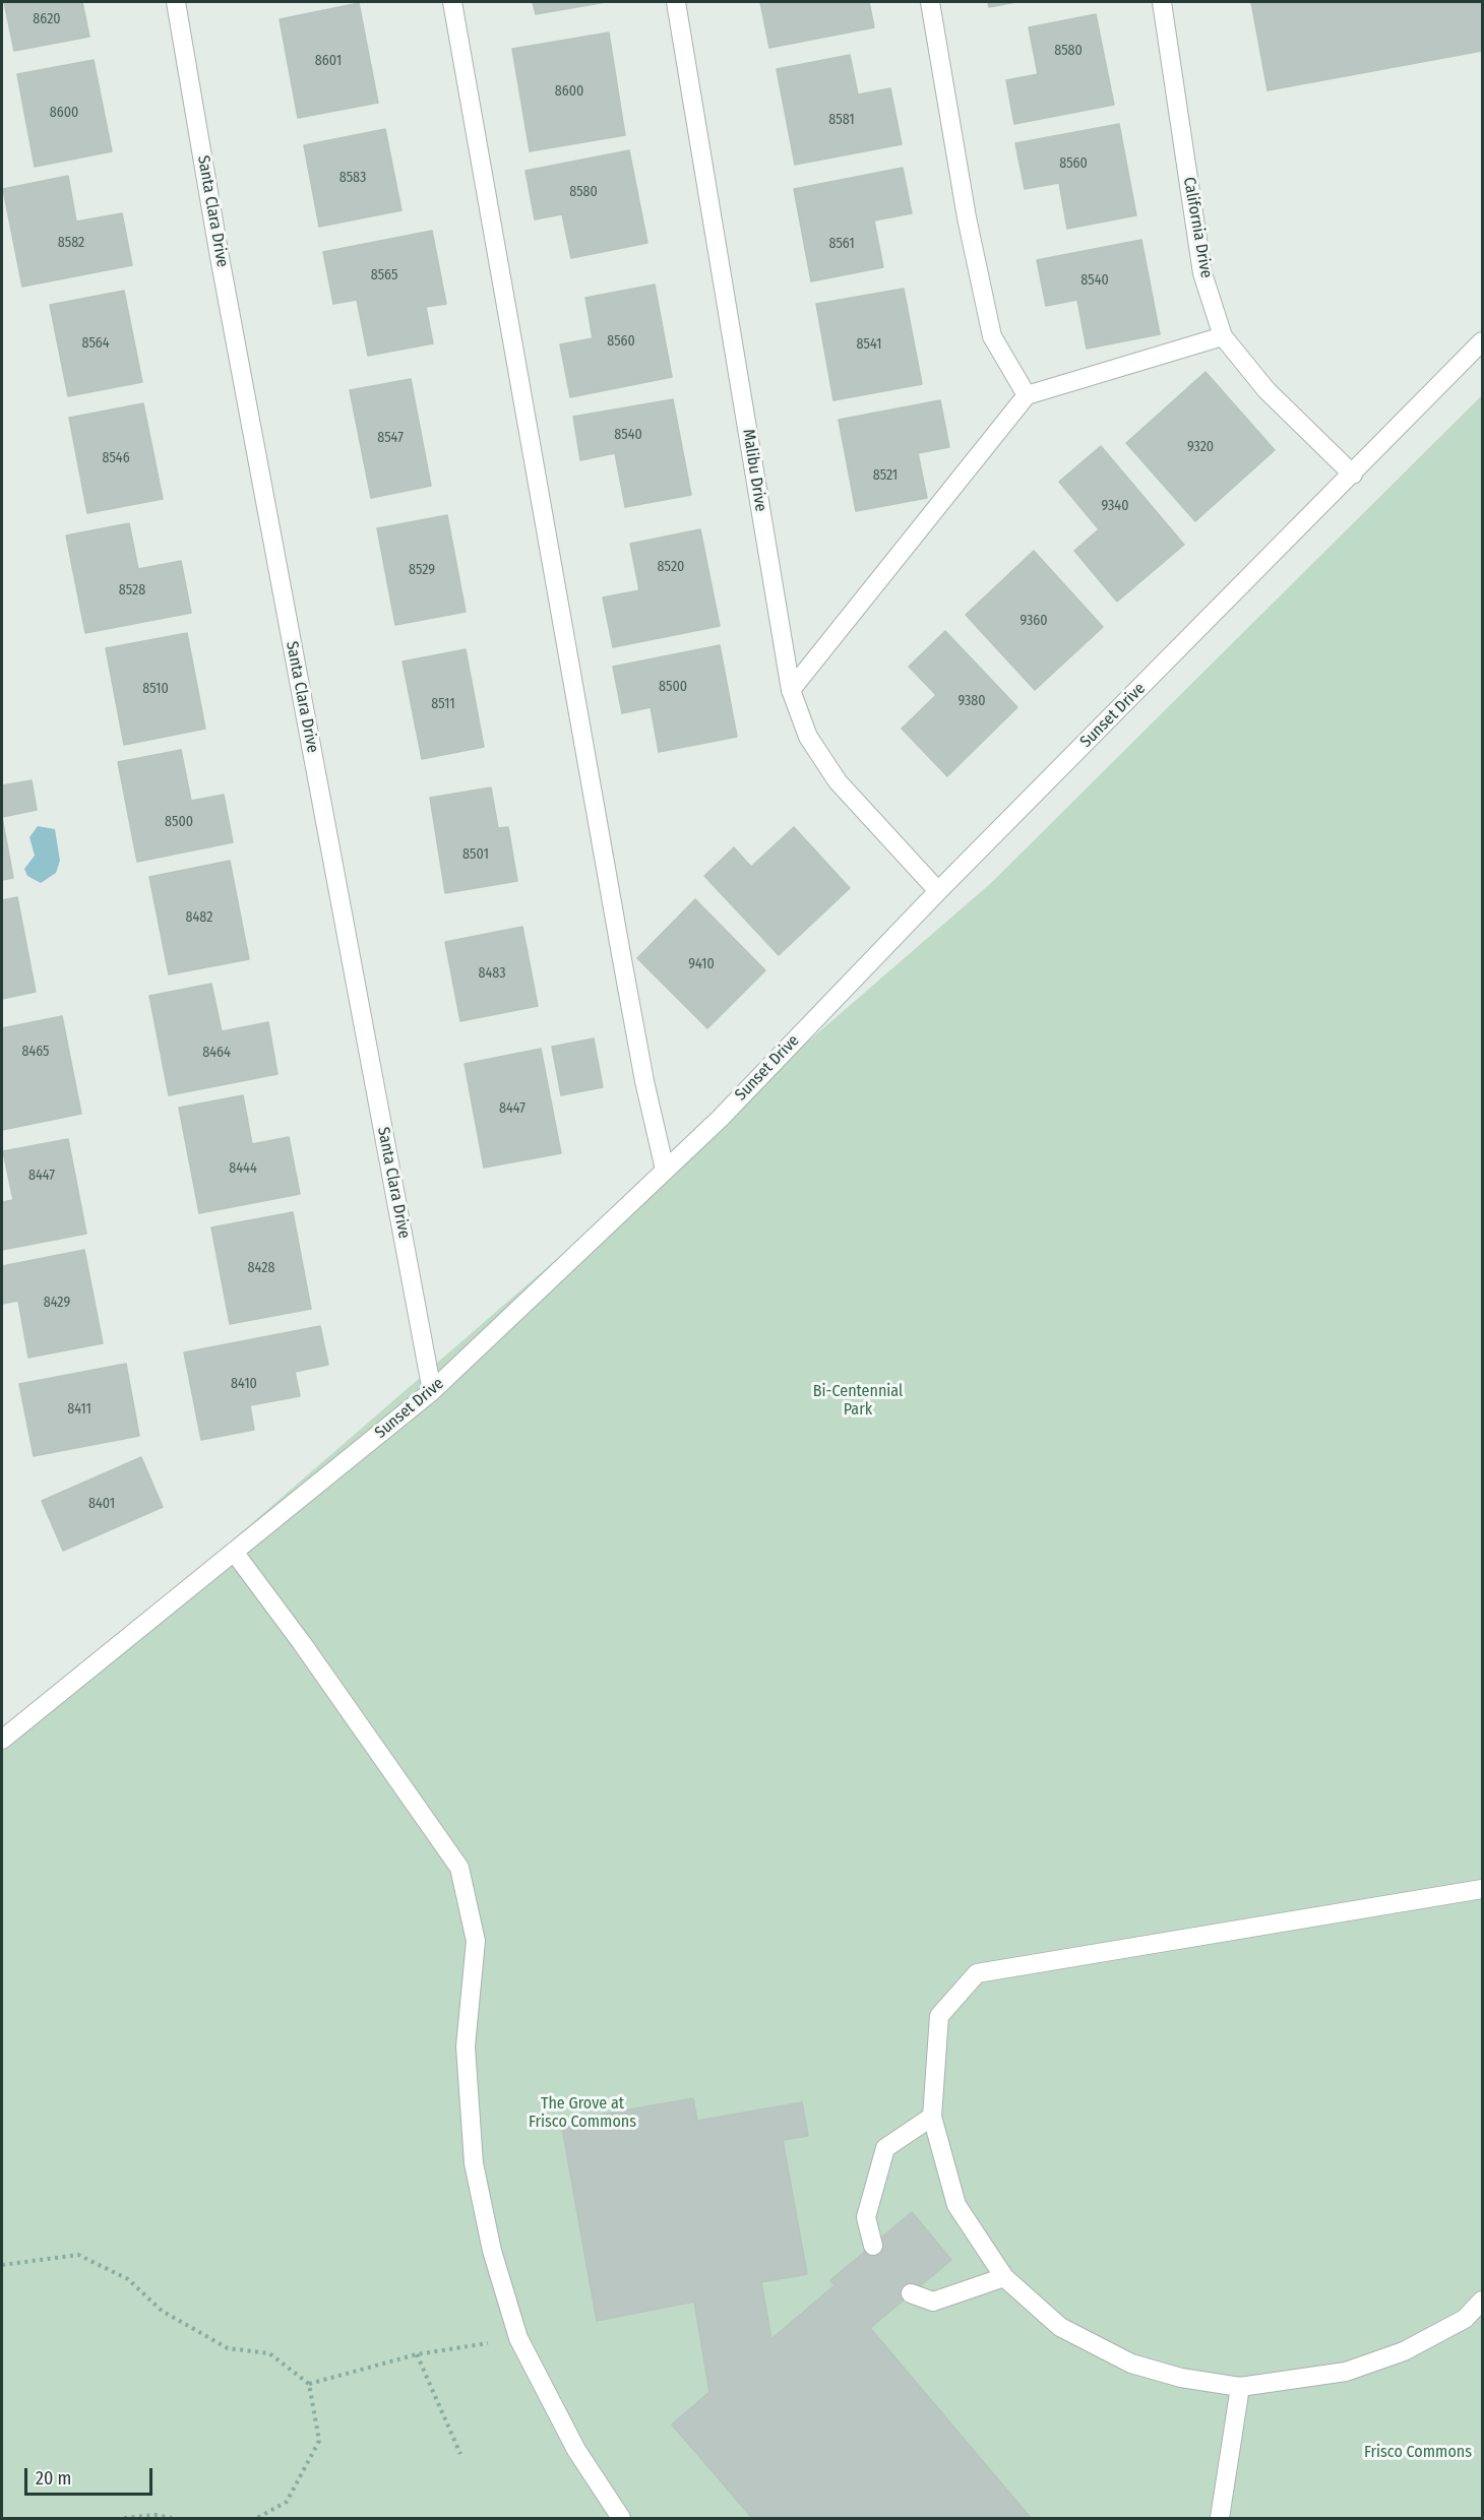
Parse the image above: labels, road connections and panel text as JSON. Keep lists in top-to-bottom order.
{
  "streets": {
    "street": [
      "Santa Clara Drive",
      "California Drive",
      "Malibu Drive",
      "Sunset Drive"
    ]
  },
  "crossings": [
    ["Santa Clara Drive", "Sunset Drive"],
    ["California Drive", "Sunset Drive"],
    ["Malibu Drive", "Sunset Drive"]
  ],
  "parks": ["Bi-Centennial Park", "The Grove at Frisco Commons", "Frisco Commons"],
  "house_numbers": [
    "8620",
    "8580",
    "8601",
    "8600",
    "8600",
    "8581",
    "8560",
    "8583",
    "8580",
    "8582",
    "8561",
    "8565",
    "8540",
    "8560",
    "8564",
    "8541",
    "8540",
    "8547",
    "9320",
    "8546",
    "8521",
    "9340",
    "8520",
    "8529",
    "8528",
    "9360",
    "8500",
    "8510",
    "9380",
    "8511",
    "8500",
    "8501",
    "8482",
    "9410",
    "8483",
    "8465",
    "8464",
    "8447",
    "8444",
    "8447",
    "8428",
    "8429",
    "8410",
    "8411",
    "8401"
  ],
  "scale_bar": "20 m"
}
